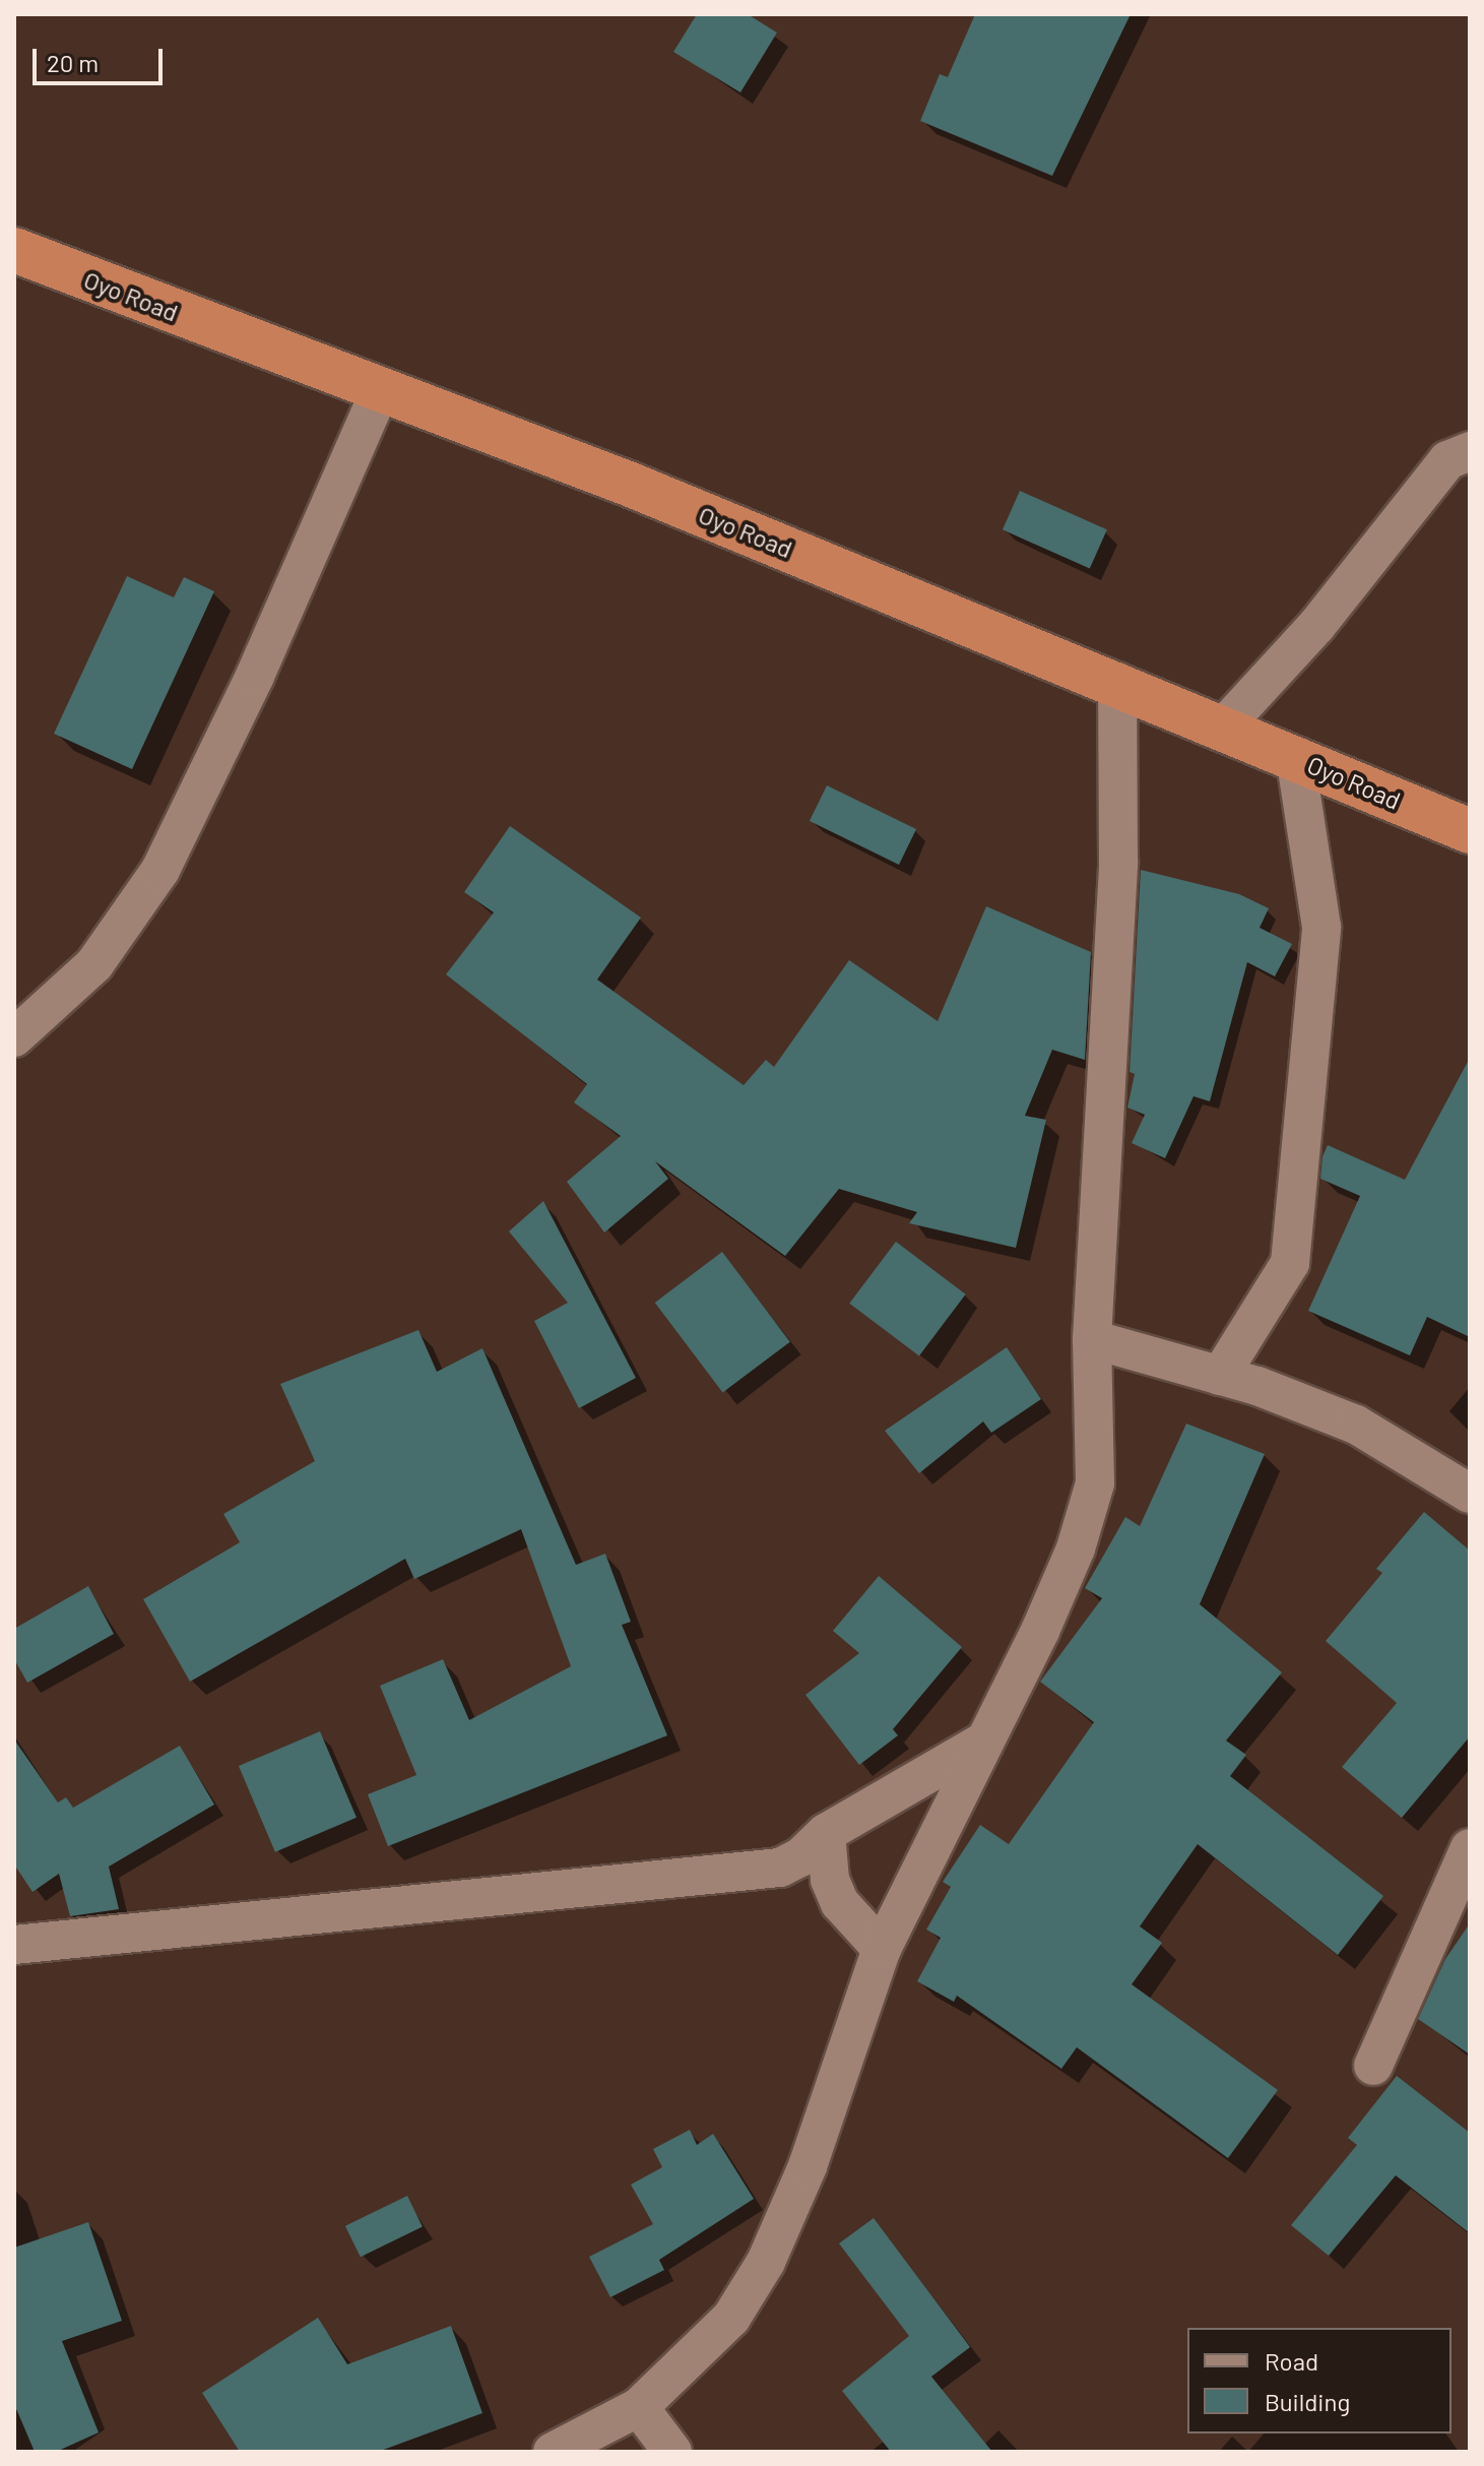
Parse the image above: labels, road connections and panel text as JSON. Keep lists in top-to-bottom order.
{
  "streets": {
    "highway": ["Oyo Road"]
  },
  "legend": ["Road", "Building"],
  "scale_bar": "20 m"
}
